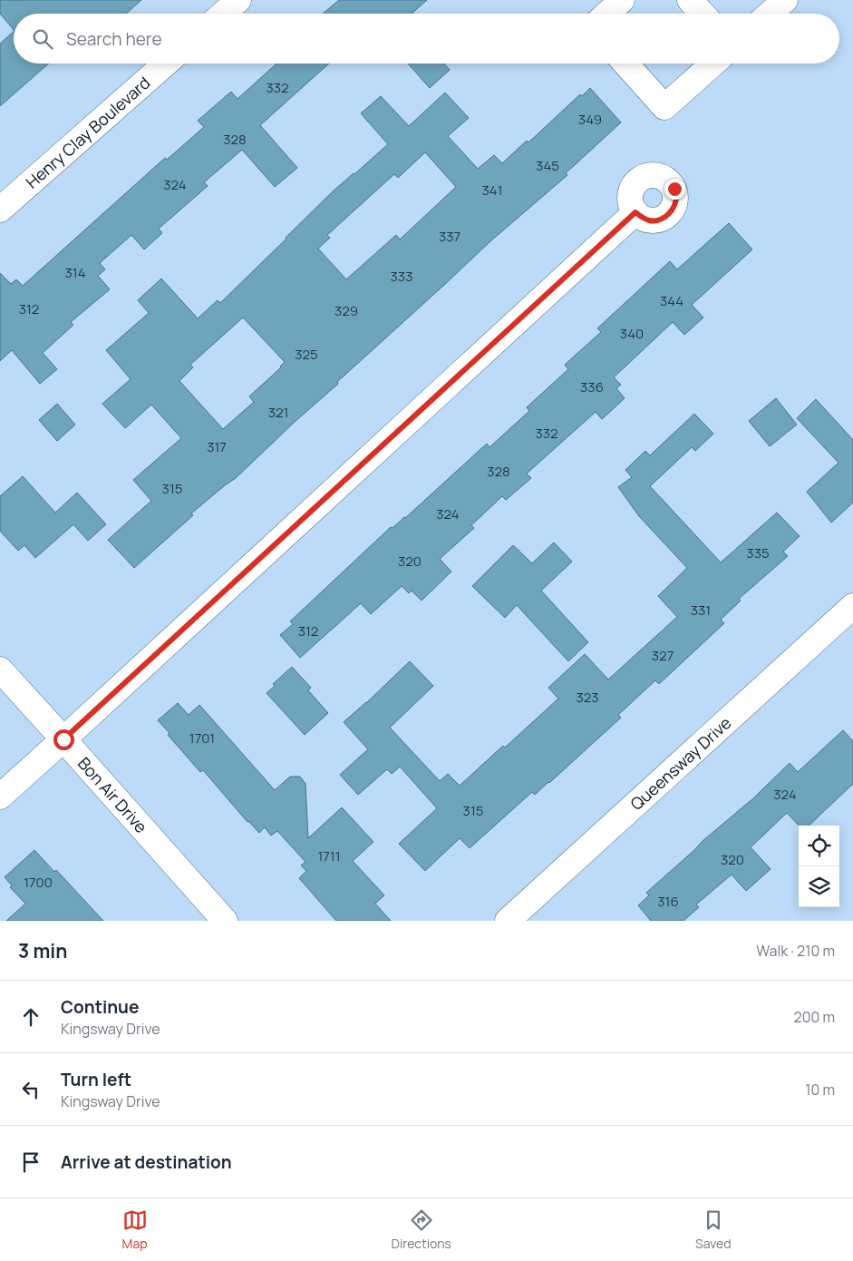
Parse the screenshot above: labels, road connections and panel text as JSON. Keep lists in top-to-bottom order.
{
  "streets": {
    "street": ["Henry Clay Boulevard", "Queensway Drive", "Bon Air Drive"]
  },
  "house_numbers": [
    "332",
    "349",
    "328",
    "345",
    "324",
    "341",
    "337",
    "314",
    "333",
    "344",
    "312",
    "329",
    "340",
    "325",
    "336",
    "321",
    "332",
    "317",
    "328",
    "315",
    "324",
    "335",
    "320",
    "331",
    "312",
    "327",
    "323",
    "1701",
    "324",
    "315",
    "1711",
    "320",
    "1700",
    "316"
  ],
  "page": {
    "search": "Search here",
    "heading": ["3 min", "Walk · 210 m"],
    "list": [
      ["Continue", "Kingsway Drive", "200 m"],
      ["Turn left", "Kingsway Drive", "10 m"],
      "Arrive at destination"
    ],
    "nav": ["Map", "Directions", "Saved"]
  }
}
